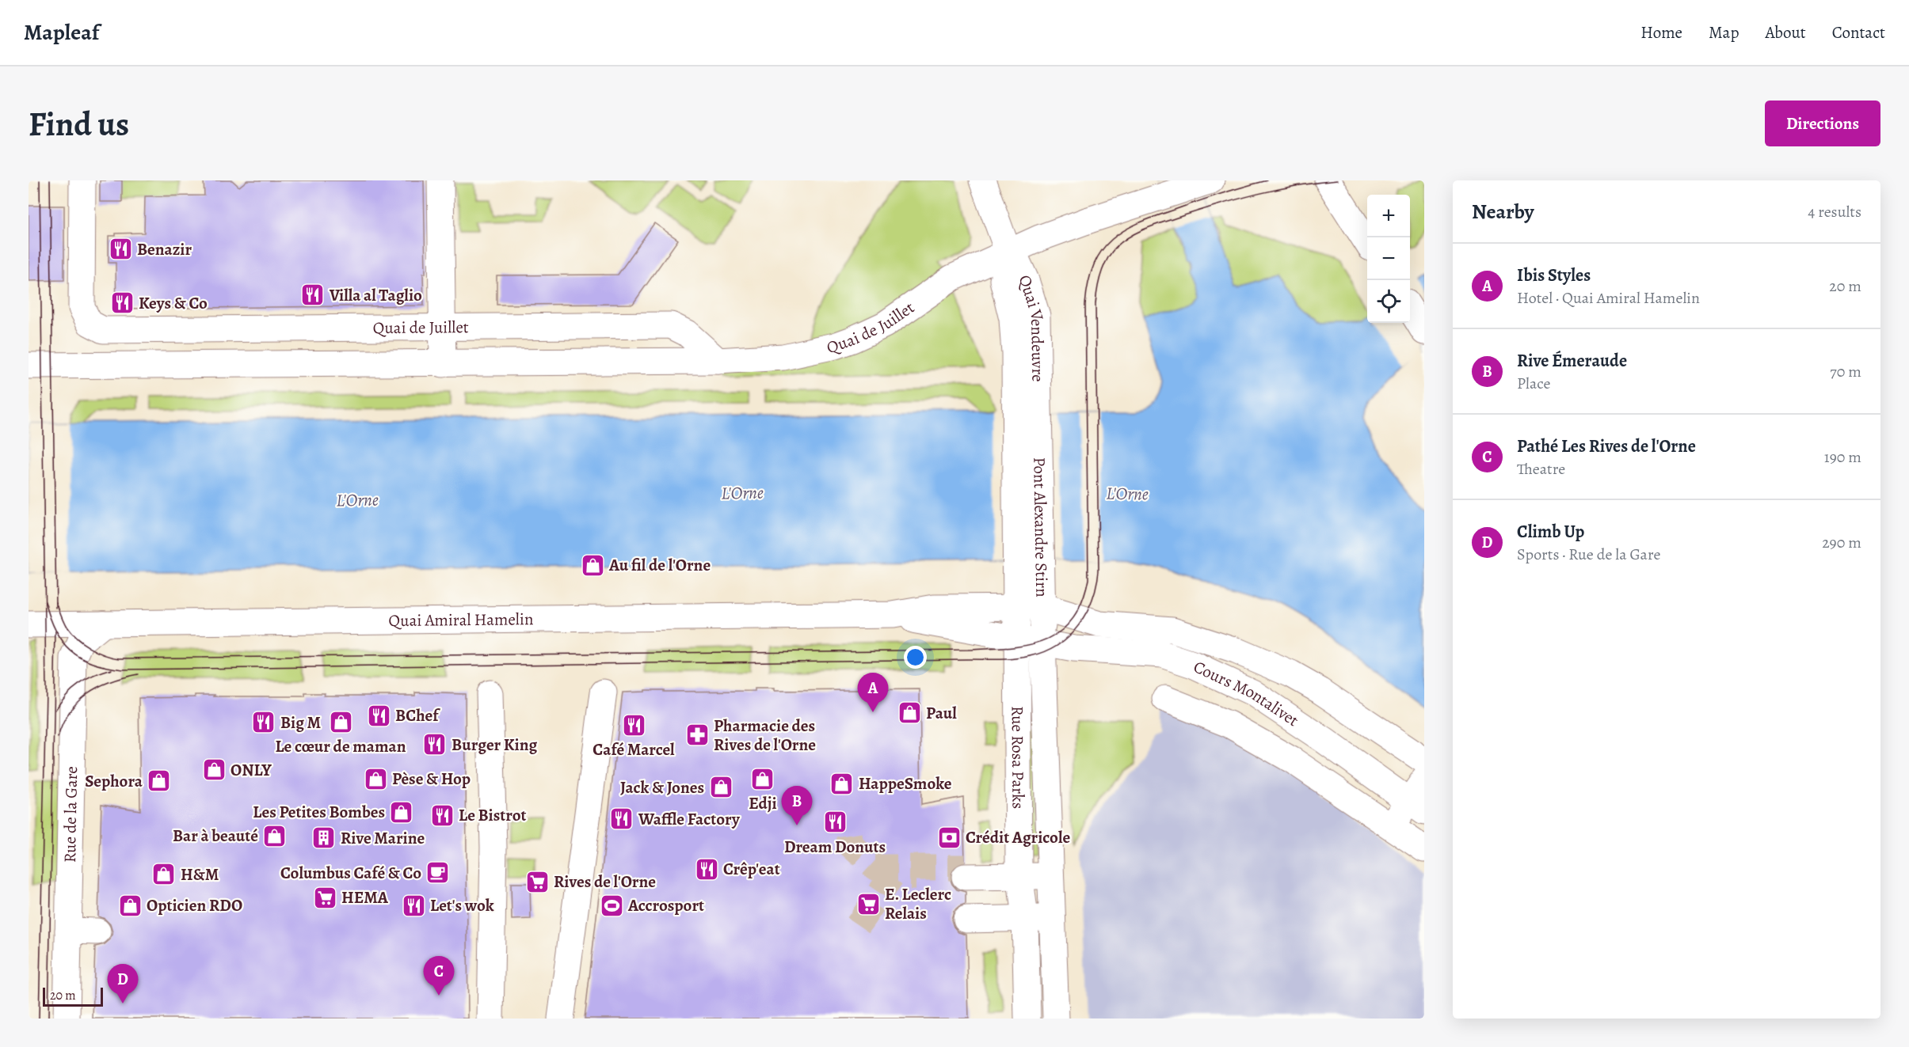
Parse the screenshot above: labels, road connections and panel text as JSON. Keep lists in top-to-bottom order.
{
  "streets": {
    "main road": [
      "Quai de Juillet",
      "Quai Vendeuvre",
      "Pont Alexandre Stirn",
      "Quai Amiral Hamelin",
      "Cours Montalivet",
      "Rue Rosa Parks",
      "Rue de la Gare"
    ]
  },
  "crossings": [
    ["Quai de Juillet", "Quai Vendeuvre"],
    ["Quai Vendeuvre", "Pont Alexandre Stirn"],
    ["Pont Alexandre Stirn", "Quai Amiral Hamelin"],
    ["Pont Alexandre Stirn", "Cours Montalivet"],
    ["Pont Alexandre Stirn", "Rue Rosa Parks"],
    ["Quai Amiral Hamelin", "Cours Montalivet"],
    ["Quai Amiral Hamelin", "Rue Rosa Parks"],
    ["Quai Amiral Hamelin", "Rue de la Gare"],
    ["Cours Montalivet", "Rue Rosa Parks"]
  ],
  "water": ["L'Orne"],
  "places": {
    "restaurant": [
      "Benazir",
      "Villa al Taglio",
      "Keys & Co",
      "BChef",
      "Big M",
      "Café Marcel",
      "Burger King",
      "Le Bistrot",
      "Waffle Factory",
      "Dream Donuts",
      "Crêp'eat",
      "Let's wok"
    ],
    "shop": [
      "Au fil de l'Orne",
      "Paul",
      "Le cœur de maman",
      "ONLY",
      "Pèse & Hop",
      "Edji",
      "Sephora",
      "HappeSmoke",
      "Jack & Jones",
      "Les Petites Bombes",
      "Bar à beauté",
      "H&M",
      "Opticien RDO"
    ],
    "pharmacy": ["Pharmacie des Rives de l'Orne"],
    "bank": ["Crédit Agricole"],
    "building": ["Rive Marine"],
    "cafe": ["Columbus Café & Co"],
    "supermarket": ["Rives de l'Orne", "HEMA", "E. Leclerc Relais"],
    "sports": ["Accrosport"]
  },
  "scale_bar": "20 m",
  "page": {
    "header": "Mapleaf",
    "nav": [
      "Home",
      "Map",
      "About",
      "Contact"
    ],
    "buttons": "Directions",
    "title": "Find us",
    "heading": ["Nearby", "4 results"],
    "map_buttons": ["+", "−"],
    "list": [
      {
        "mark": "A",
        "name": "Ibis Styles",
        "note": "Hotel · Quai Amiral Hamelin",
        "value": "20 m"
      },
      {
        "mark": "B",
        "name": "Rive Émeraude",
        "note": "Place",
        "value": "70 m"
      },
      {
        "mark": "C",
        "name": "Pathé Les Rives de l'Orne",
        "note": "Theatre",
        "value": "190 m"
      },
      {
        "mark": "D",
        "name": "Climb Up",
        "note": "Sports · Rue de la Gare",
        "value": "290 m"
      }
    ],
    "pins": [
      "A",
      "B",
      "C",
      "D"
    ],
    "scale": "20 m"
  }
}
